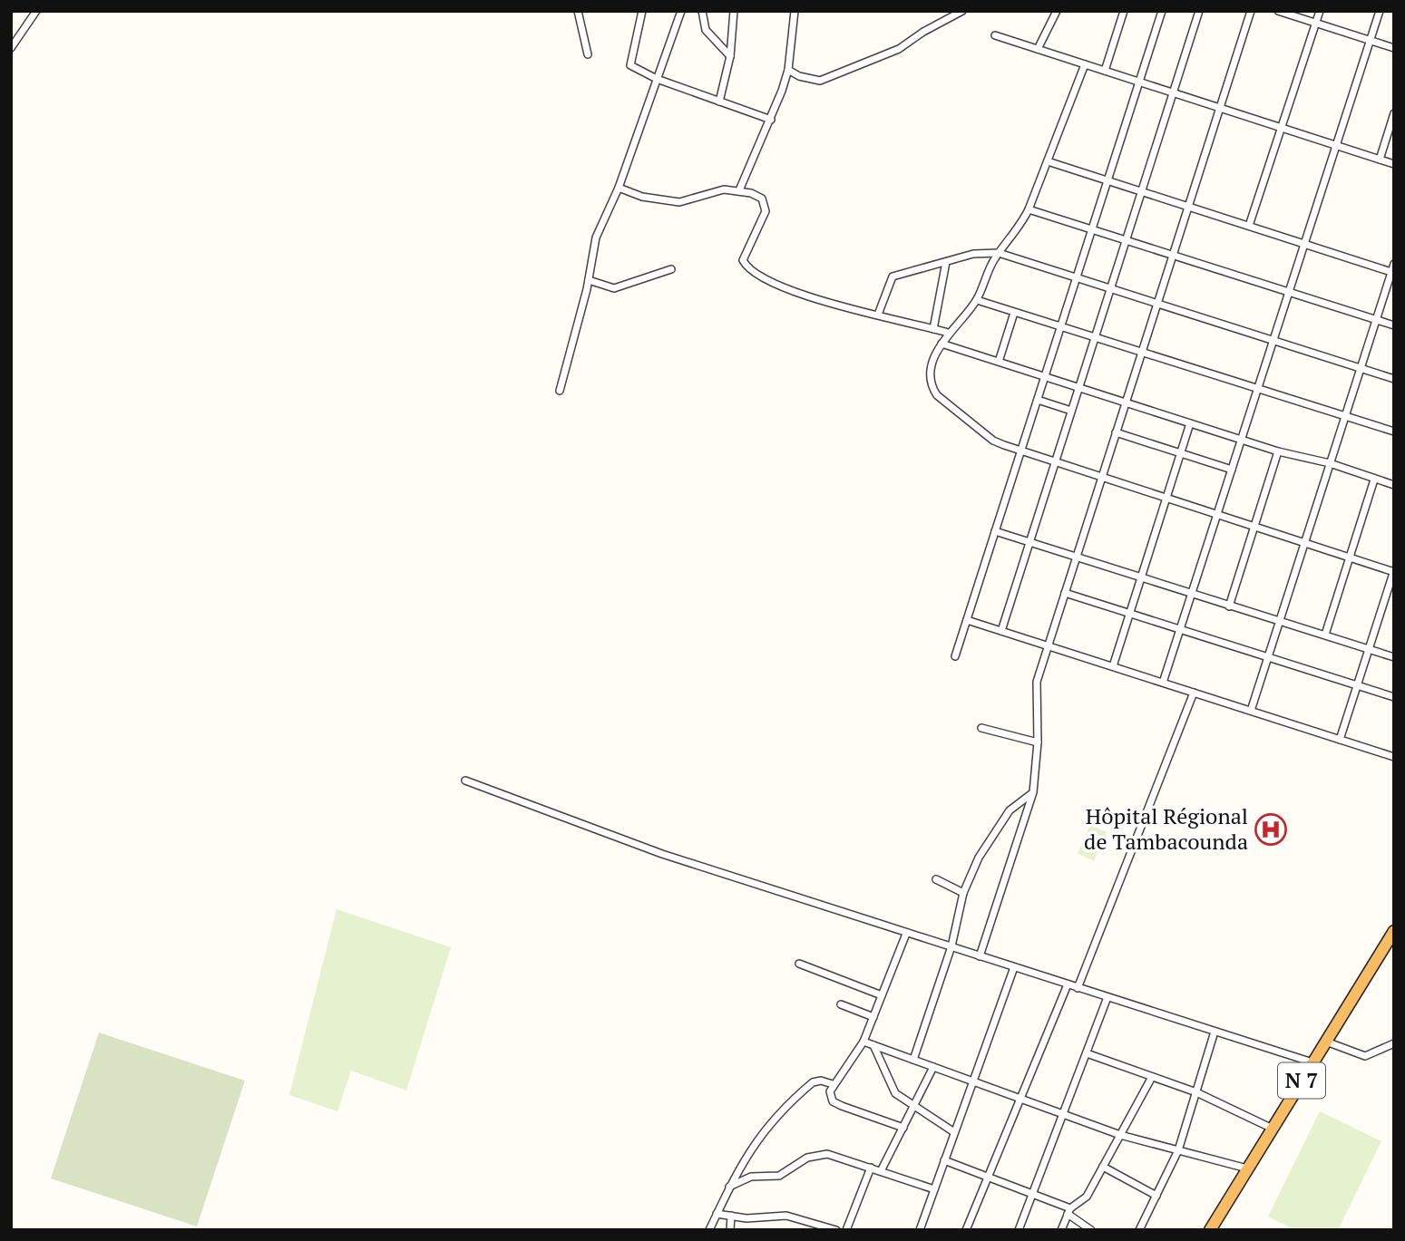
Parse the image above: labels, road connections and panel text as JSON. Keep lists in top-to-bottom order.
{
  "streets": {
    "highway": ["N 7"]
  },
  "places": {
    "hospital": ["Hôpital Régional de Tambacounda"]
  }
}
